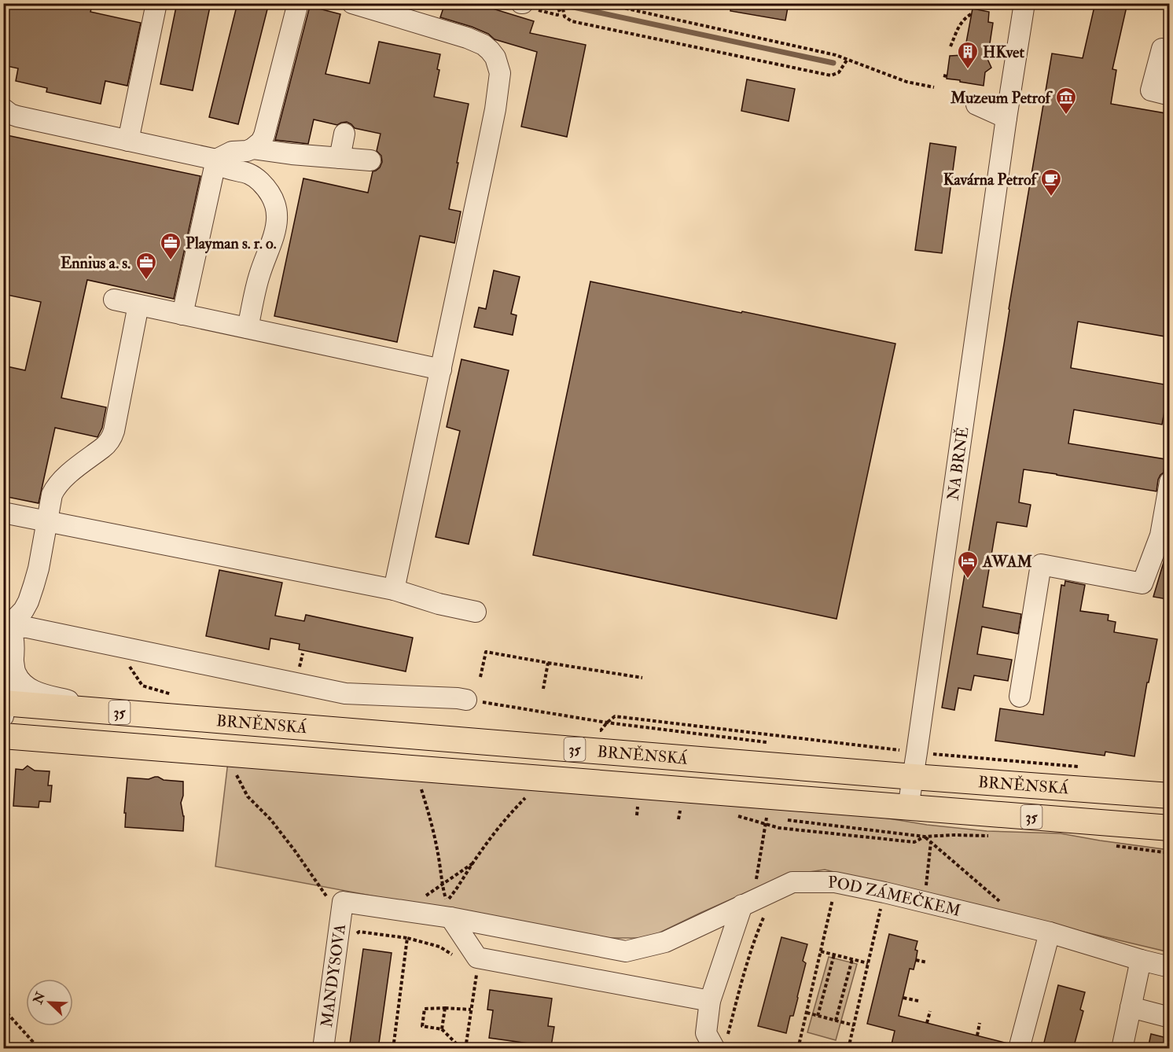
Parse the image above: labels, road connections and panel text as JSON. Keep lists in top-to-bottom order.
{
  "streets": {
    "main road": ["35", "BRNĚNSKÁ"],
    "street": ["NA BRNĚ", "POD ZÁMEČKEM", "MANDYSOVA"]
  },
  "crossings": [
    ["NA BRNĚ", "BRNĚNSKÁ"],
    ["POD ZÁMEČKEM", "MANDYSOVA"]
  ],
  "places": {
    "building": ["HKvet"],
    "museum": ["Muzeum Petrof"],
    "cafe": ["Kavárna Petrof"],
    "office": ["Playman s. r. o.", "Ennius a. s."],
    "hotel": ["AWAM"]
  },
  "north": "top left"
}
